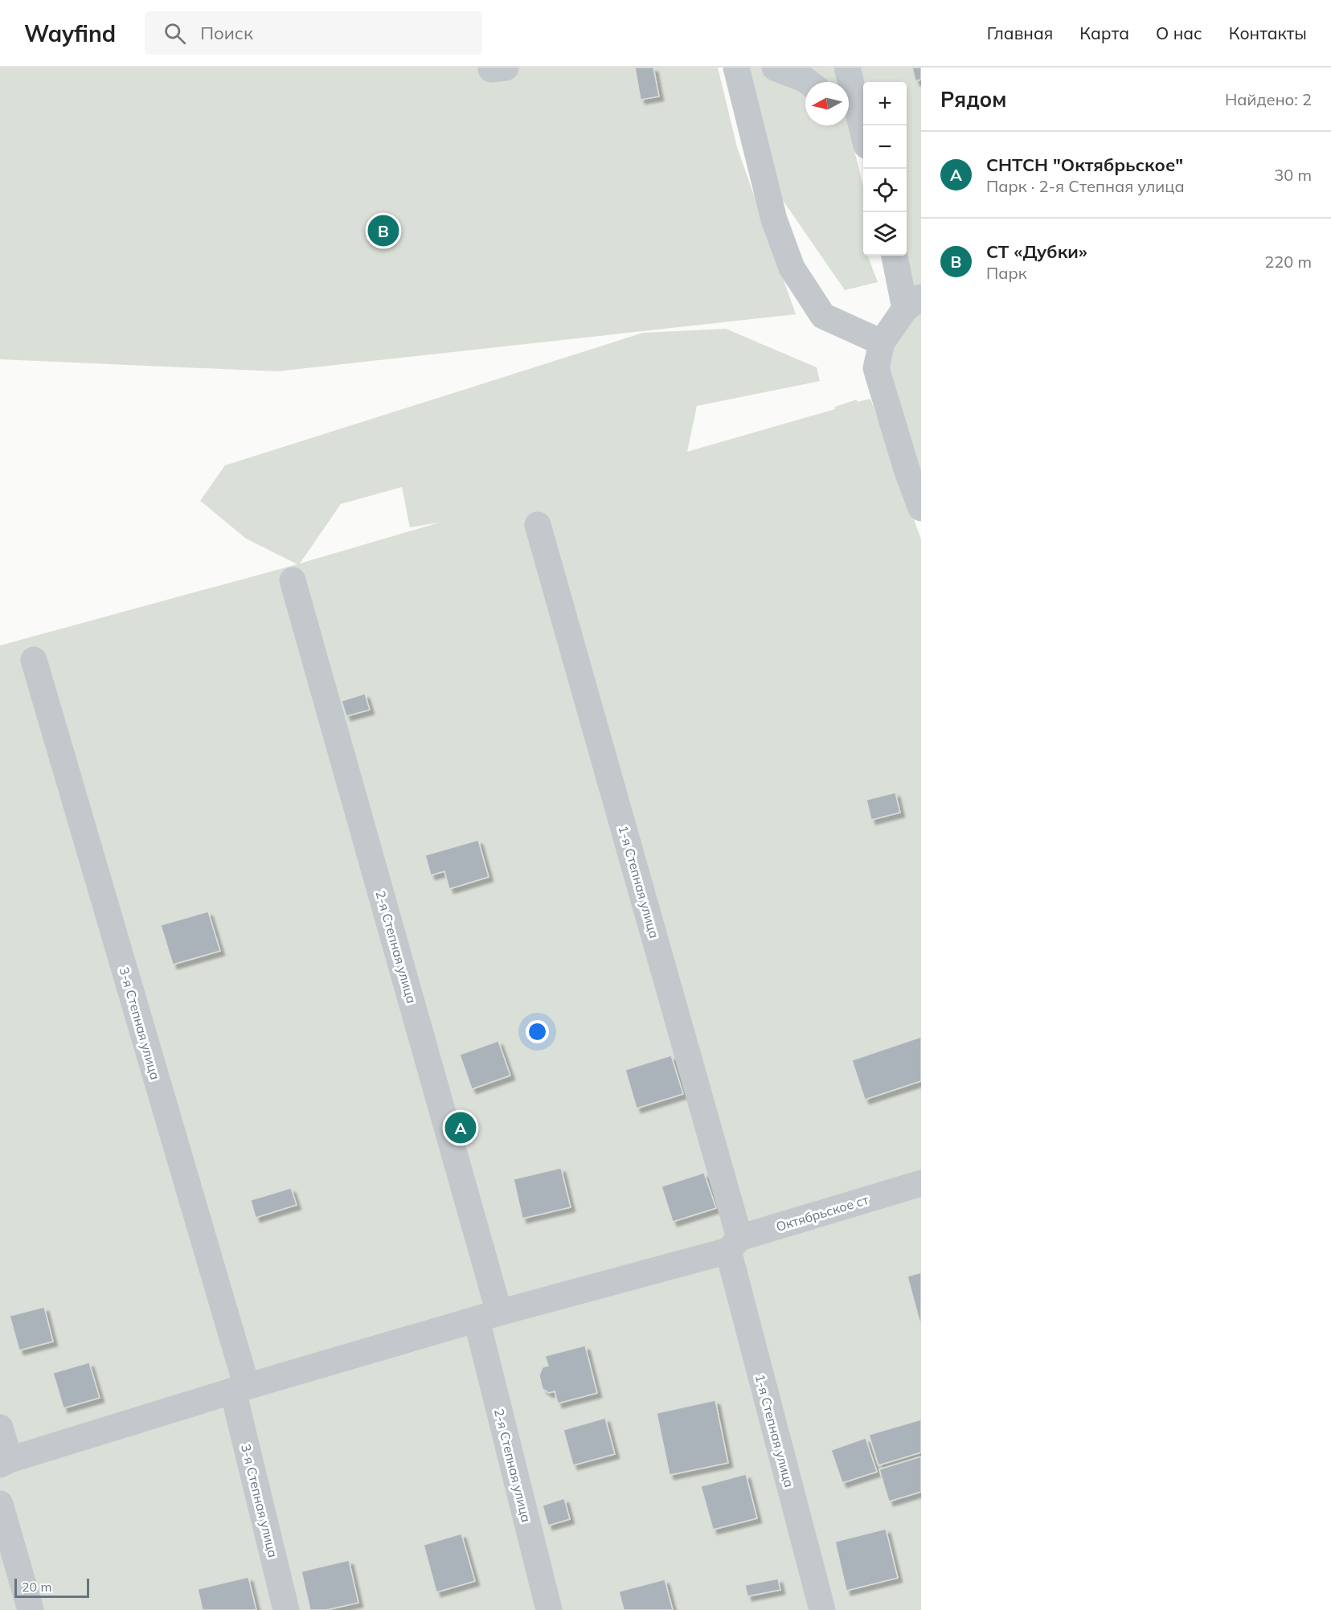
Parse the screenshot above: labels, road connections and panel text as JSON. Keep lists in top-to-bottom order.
{
  "streets": {
    "street": [
      "1-я Степная улица",
      "2-я Степная улица",
      "3-я Степная улица",
      "Октябрьское ст"
    ]
  },
  "crossings": [
    ["1-я Степная улица", "Октябрьское ст"],
    ["2-я Степная улица", "Октябрьское ст"],
    ["3-я Степная улица", "Октябрьское ст"]
  ],
  "scale_bar": "20 m",
  "north": "left",
  "page": {
    "header": "Wayfind",
    "search": "Поиск",
    "nav": [
      "Главная",
      "Карта",
      "О нас",
      "Контакты"
    ],
    "heading": ["Рядом", "Найдено: 2"],
    "map_buttons": ["+", "−"],
    "list": [
      {
        "mark": "A",
        "name": "СНТСН \"Октябрьское\"",
        "note": "Парк · 2-я Степная улица",
        "value": "30 m"
      },
      {
        "mark": "B",
        "name": "СТ «Дубки»",
        "note": "Парк",
        "value": "220 m"
      }
    ],
    "pins": ["B", "A"],
    "scale": "20 m"
  }
}
